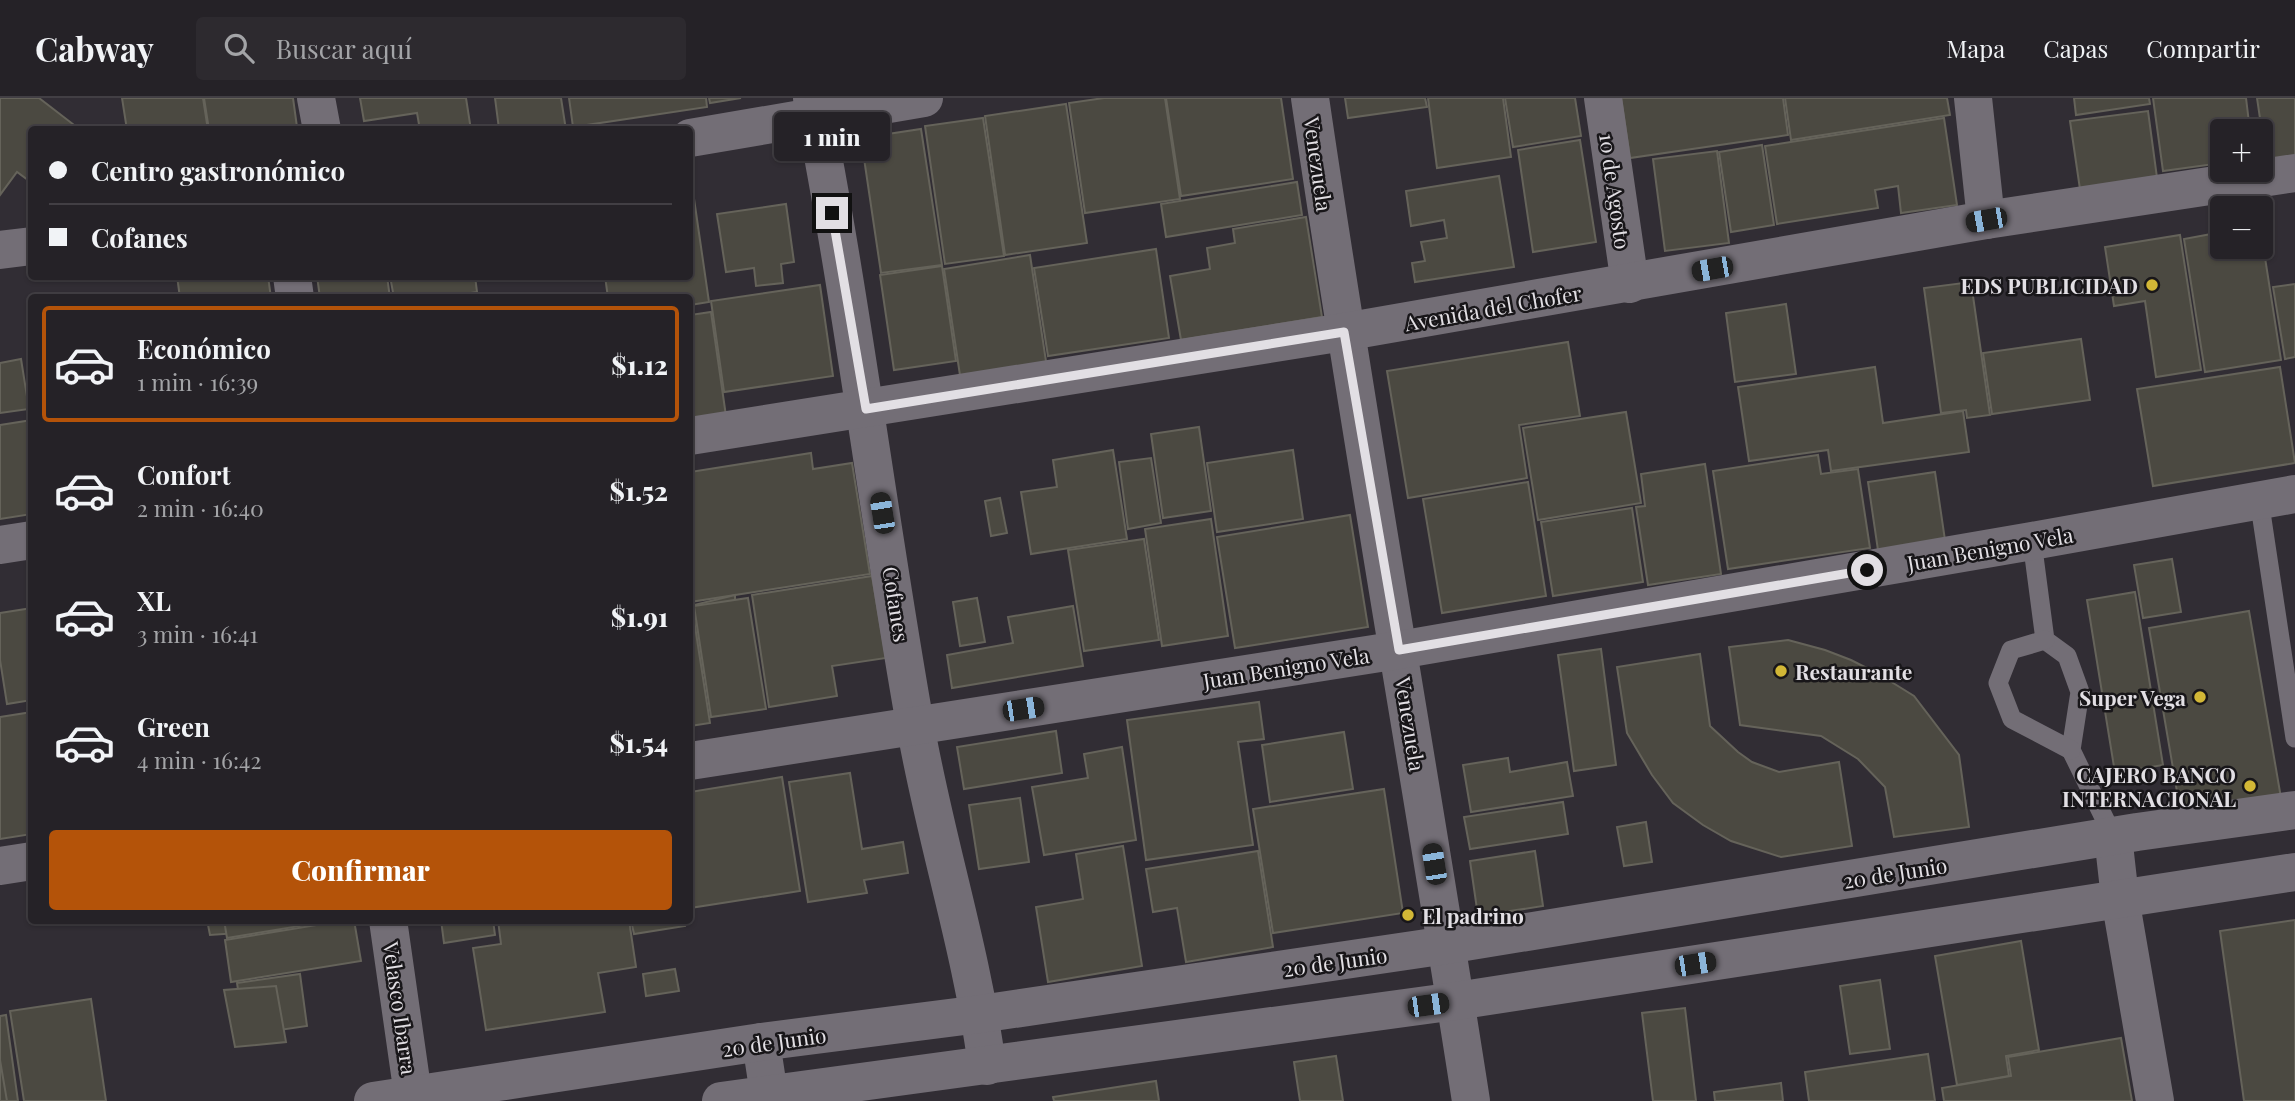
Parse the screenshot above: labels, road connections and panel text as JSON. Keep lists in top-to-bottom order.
{
  "streets": {
    "street": [
      "Venezuela",
      "10 de Agosto",
      "Avenida del Chofer",
      "Juan Benigno Vela",
      "Cofanes",
      "20 de Junio",
      "Velasco Ibarra"
    ]
  },
  "crossings": [
    ["Venezuela", "Avenida del Chofer"],
    ["Venezuela", "Juan Benigno Vela"],
    ["Venezuela", "20 de Junio"],
    ["10 de Agosto", "Avenida del Chofer"],
    ["Avenida del Chofer", "Cofanes"],
    ["Juan Benigno Vela", "Cofanes"],
    ["Cofanes", "20 de Junio"],
    ["20 de Junio", "Velasco Ibarra"]
  ],
  "places": [
    "EDS PUBLICIDAD",
    "Restaurante",
    "Super Vega",
    "CAJERO BANCO INTERNACIONAL",
    "El padrino"
  ],
  "page": {
    "header": "Cabway",
    "search": "Buscar aquí",
    "nav": ["Mapa", "Capas", "Compartir"],
    "bubble": "1 min",
    "map_buttons": ["+", "−"],
    "banner": ["Centro gastronómico", "Cofanes"],
    "list": [
      {
        "name": "Económico",
        "note": "1 min · 16:39",
        "value": "$1.12"
      },
      {
        "name": "Confort",
        "note": "2 min · 16:40",
        "value": "$1.52"
      },
      {
        "name": "XL",
        "note": "3 min · 16:41",
        "value": "$1.91"
      },
      {
        "name": "Green",
        "note": "4 min · 16:42",
        "value": "$1.54"
      }
    ],
    "buttons": "Confirmar"
  }
}
